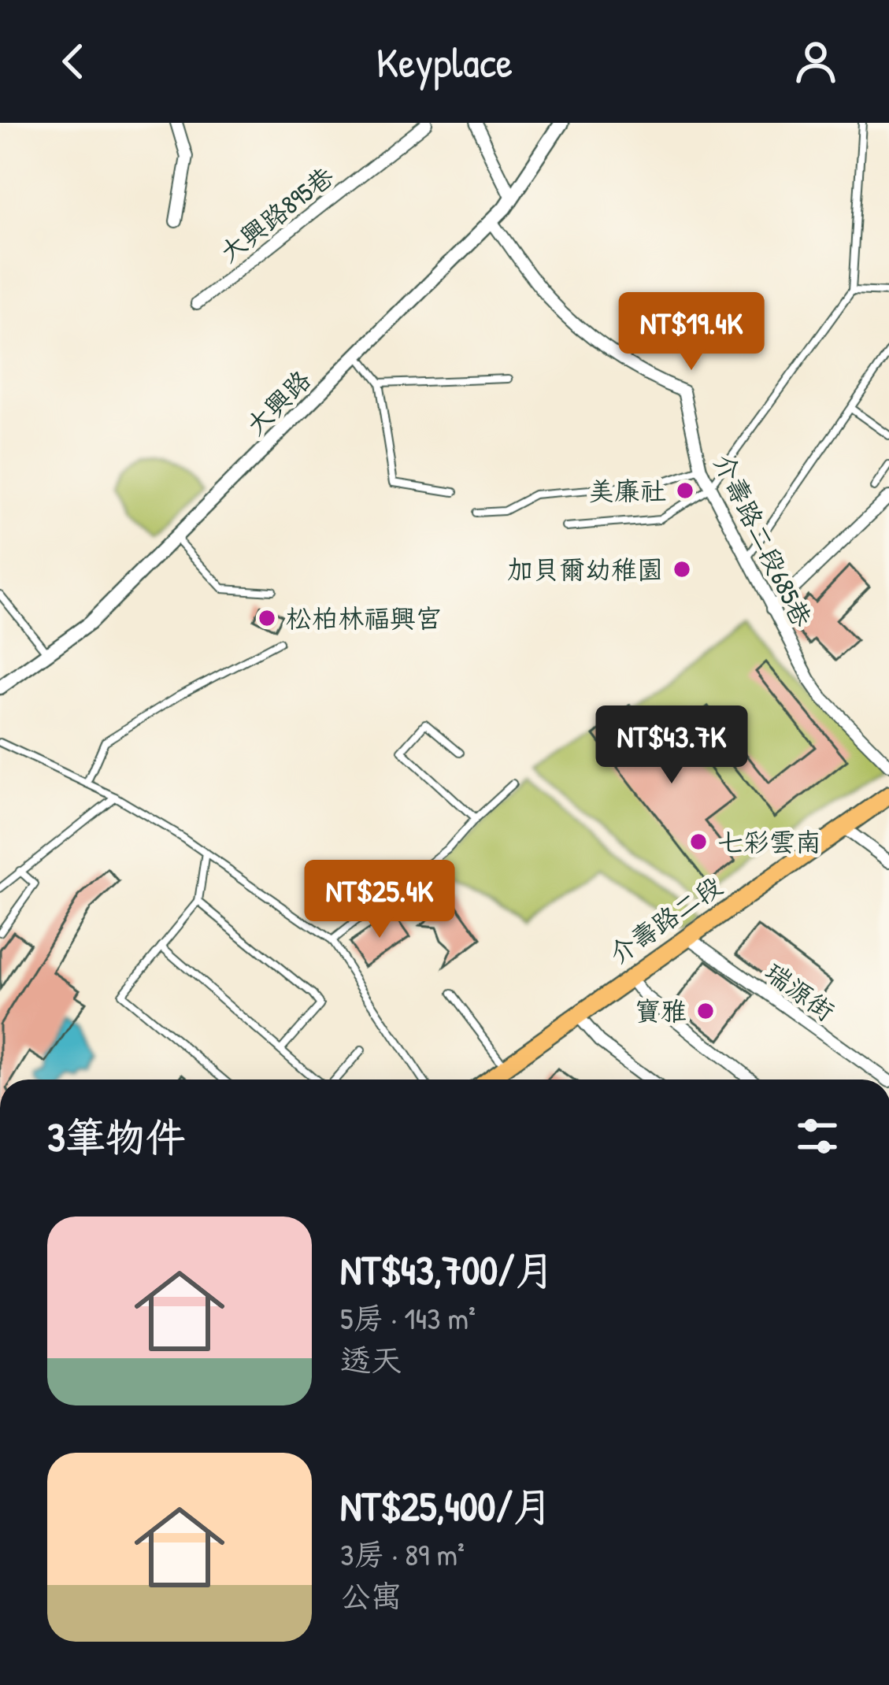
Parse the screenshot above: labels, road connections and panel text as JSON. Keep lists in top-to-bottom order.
{
  "streets": {
    "main road": ["介壽路二段"],
    "street": [
      "大興路895巷",
      "大興路",
      "介壽路二段685巷",
      "瑞源街"
    ]
  },
  "crossings": [
    ["大興路", "介壽路二段685巷"],
    ["介壽路二段", "瑞源街"]
  ],
  "places": [
    "美廉社",
    "加貝爾幼稚園",
    "松柏林福興宮",
    "七彩雲南",
    "寶雅"
  ],
  "page": {
    "header": "Keyplace",
    "price": ["NT$19.4K", "NT$43.7K", "NT$25.4K"],
    "heading": "3筆物件",
    "list": [
      {
        "name": "NT$43,700/月",
        "note": "5房 · 143 m² · 透天"
      },
      {
        "name": "NT$25,400/月",
        "note": "3房 · 89 m² · 公寓"
      }
    ]
  }
}
